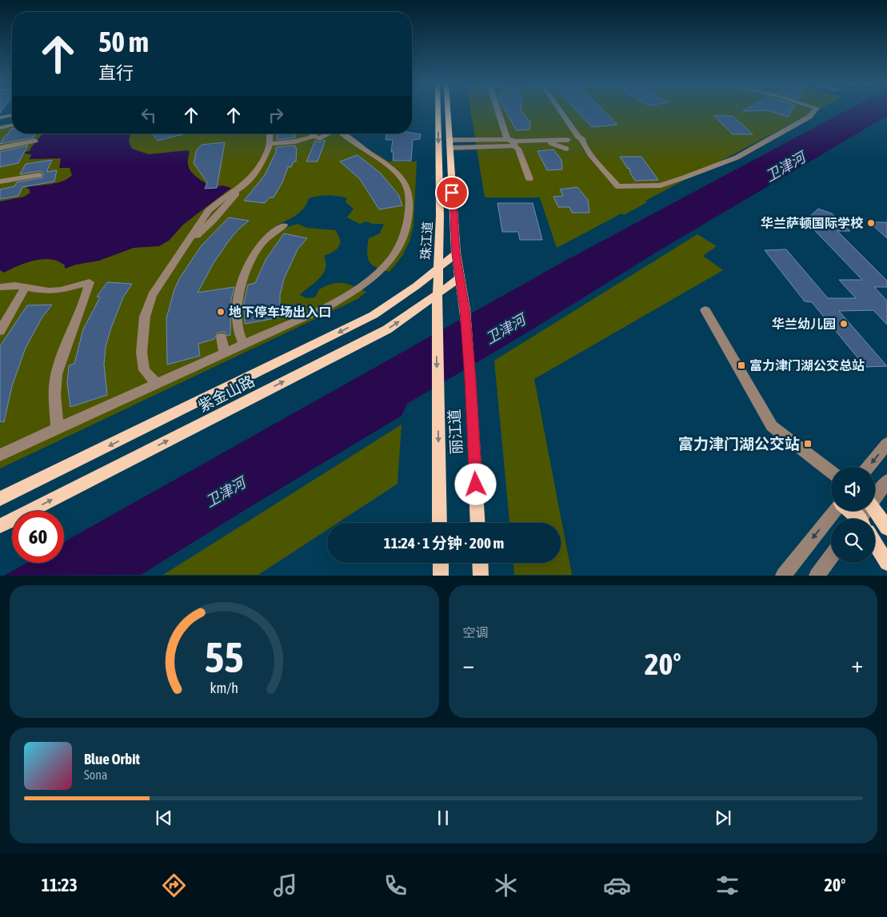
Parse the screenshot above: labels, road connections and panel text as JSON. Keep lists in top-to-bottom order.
{
  "streets": {
    "main road": ["珠江道", "紫金山路", "丽江道"]
  },
  "crossings": [
    ["珠江道", "紫金山路"],
    ["珠江道", "丽江道"]
  ],
  "water": ["卫津河"],
  "places": {
    "other": ["华兰萨顿国际学校", "地下停车场出入口", "华兰幼儿园"],
    "transit": ["富力津门湖公交总站", "富力津门湖公交站"]
  },
  "page": {
    "turn": ["50 m", "直行"],
    "limit": "60",
    "trip": "11:24 · 1 分钟 · 200 m",
    "tile": "空调",
    "heat": ["−", "20°", "+"],
    "song": ["Blue Orbit", "Sona"],
    "tabs": ["11:23", "20°"],
    "gauge": ["55", "km/h"]
  }
}
